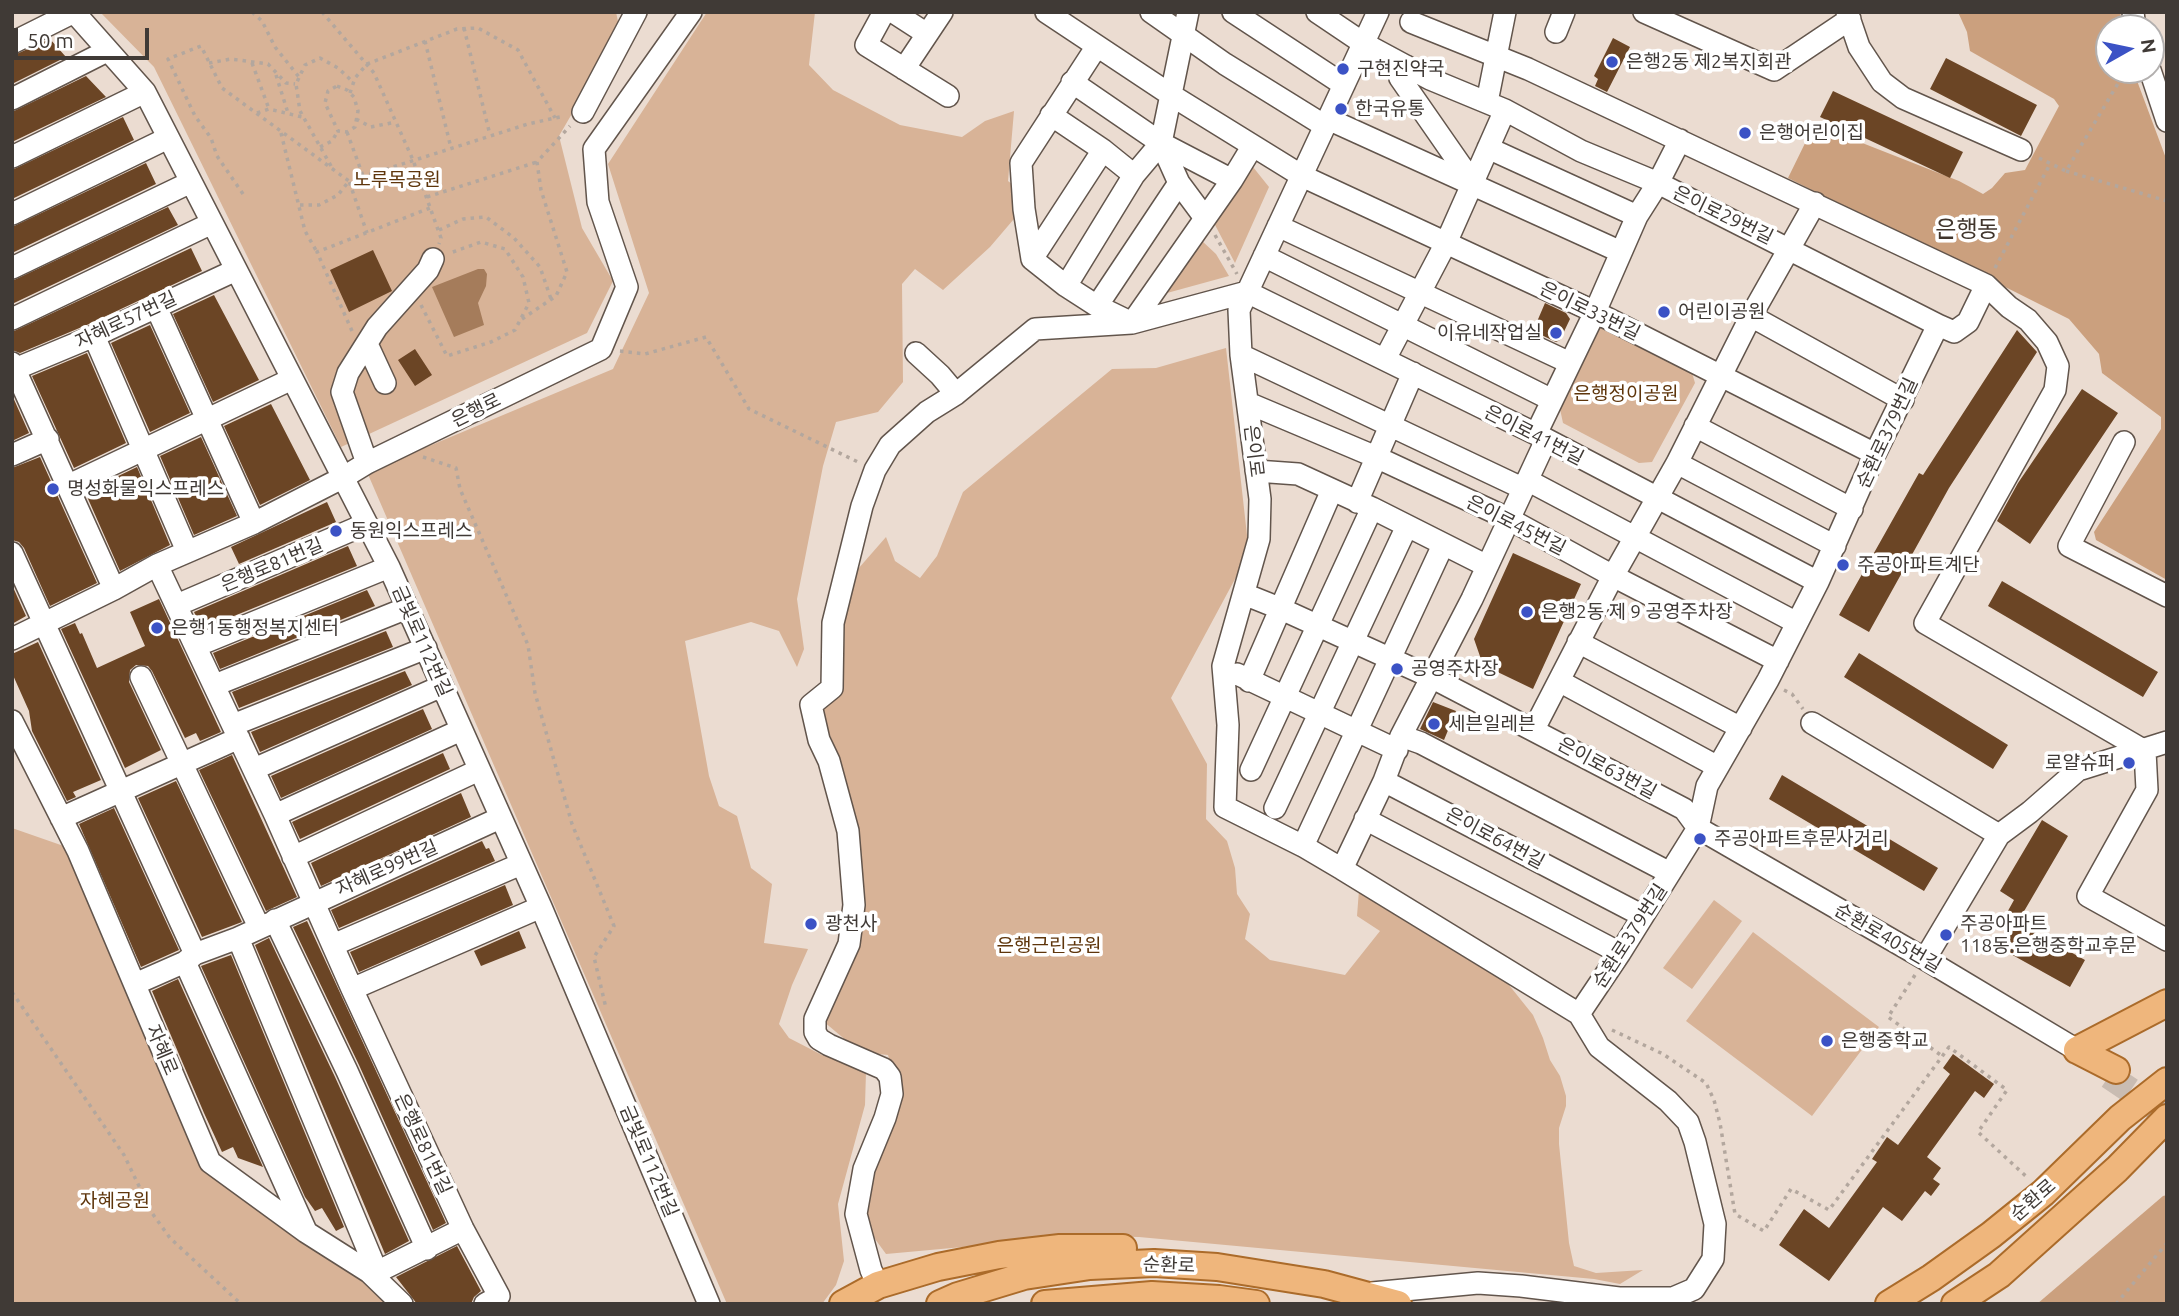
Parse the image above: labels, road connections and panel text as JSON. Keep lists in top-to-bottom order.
{
  "streets": {
    "main road": ["순환로"],
    "street": [
      "은이로29번길",
      "은이로33번길",
      "자혜로57번길",
      "은행로",
      "순환로379번길",
      "은이로41번길",
      "은이로",
      "은이로45번길",
      "은행로81번길",
      "금빛로112번길",
      "은이로63번길",
      "은이로64번길",
      "자혜로99번길",
      "순환로405번길",
      "자혜로"
    ]
  },
  "crossings": [
    ["은이로29번길", "순환로379번길"],
    ["은이로29번길", "은이로"],
    ["은이로33번길", "순환로379번길"],
    ["은이로33번길", "은이로"],
    ["자혜로57번길", "은행로"],
    ["자혜로57번길", "금빛로112번길"],
    ["은행로", "은행로81번길"],
    ["은행로", "금빛로112번길"],
    ["순환로379번길", "은이로41번길"],
    ["순환로379번길", "은이로45번길"],
    ["순환로379번길", "은이로63번길"],
    ["순환로379번길", "은이로64번길"],
    ["순환로379번길", "순환로405번길"],
    ["은이로41번길", "은이로"],
    ["은이로", "은이로45번길"],
    ["은이로", "은이로63번길"],
    ["은행로81번길", "금빛로112번길"],
    ["은행로81번길", "자혜로99번길"],
    ["금빛로112번길", "자혜로99번길"],
    ["은이로63번길", "순환로405번길"],
    ["자혜로99번길", "자혜로"]
  ],
  "districts": ["은행동"],
  "parks": [
    "노루목공원",
    "은행정이공원",
    "은행근린공원",
    "자혜공원"
  ],
  "places": [
    "은행2동 제2복지회관",
    "구현진약국",
    "한국유통",
    "은행어린이집",
    "어린이공원",
    "이유네작업실",
    "명성화물익스프레스",
    "동원익스프레스",
    "주공아파트계단",
    "은행2동 제 9 공영주차장",
    "은행1동행정복지센터",
    "공영주차장",
    "세븐일레븐",
    "로얄슈퍼",
    "주공아파트후문사거리",
    "광천사",
    "주공아파트 118동.은행중학교후문",
    "은행중학교"
  ],
  "scale_bar": "50 m",
  "north": "right"
}
